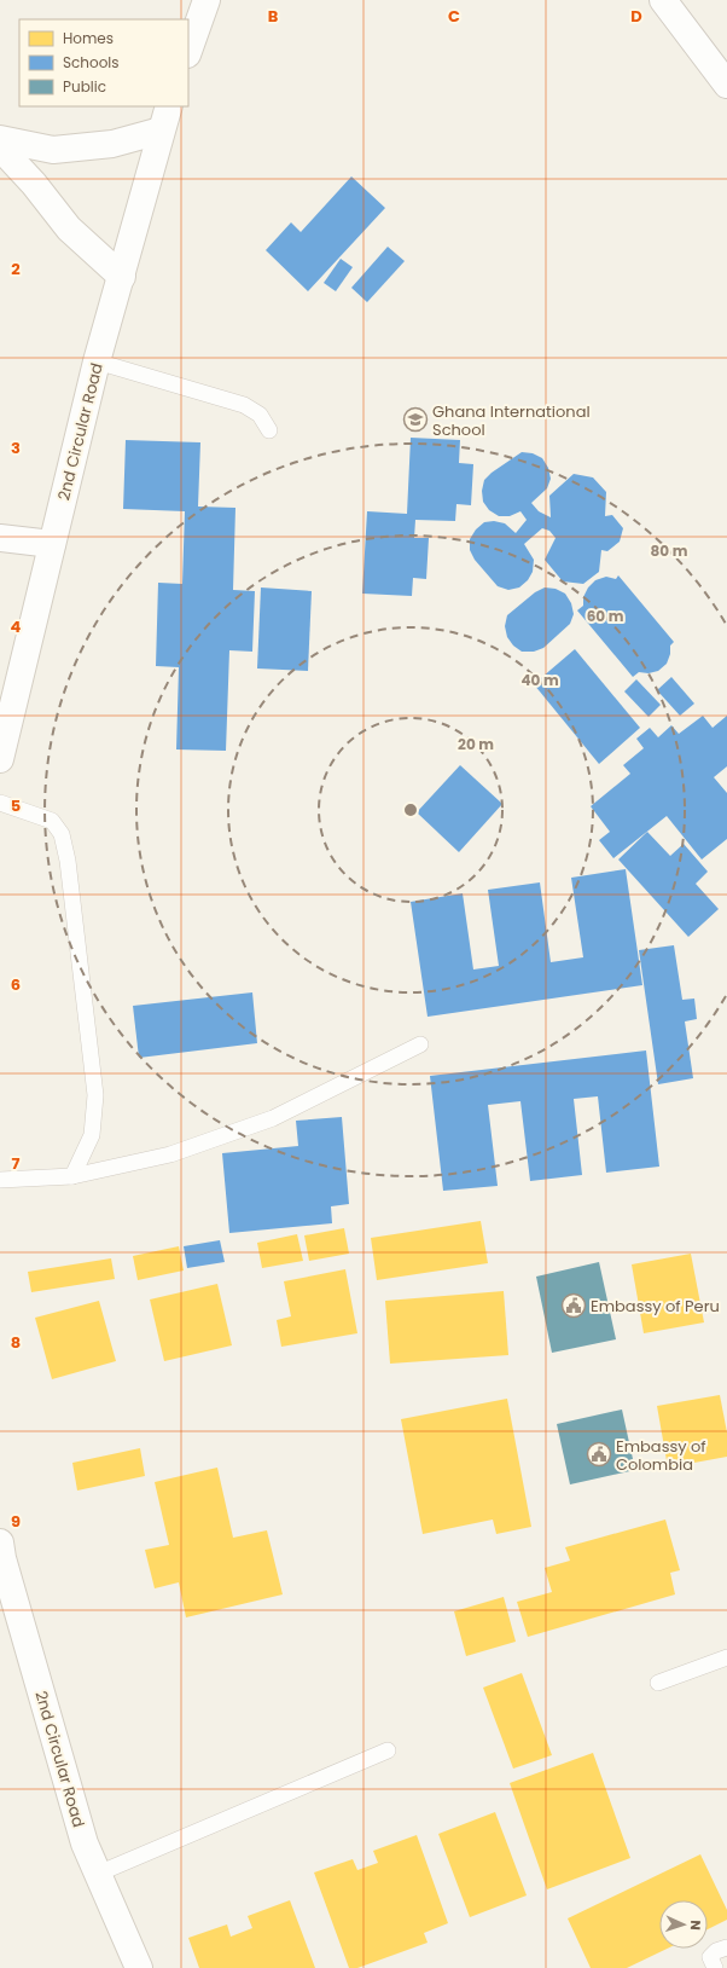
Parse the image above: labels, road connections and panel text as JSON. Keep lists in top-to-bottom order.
{
  "streets": {
    "street": ["2nd Circular Road"]
  },
  "places": {
    "school or university": ["Ghana International School"],
    "public building": ["Embassy of Peru", "Embassy of Colombia"]
  },
  "legend": ["Homes", "Schools", "Public"],
  "north": "right",
  "grid": {
    "columns": ["B", "C", "D"],
    "rows": [
      "2",
      "3",
      "4",
      "5",
      "6",
      "7",
      "8",
      "9"
    ]
  },
  "rings": [
    "80 m",
    "60 m",
    "40 m",
    "20 m"
  ]
}
